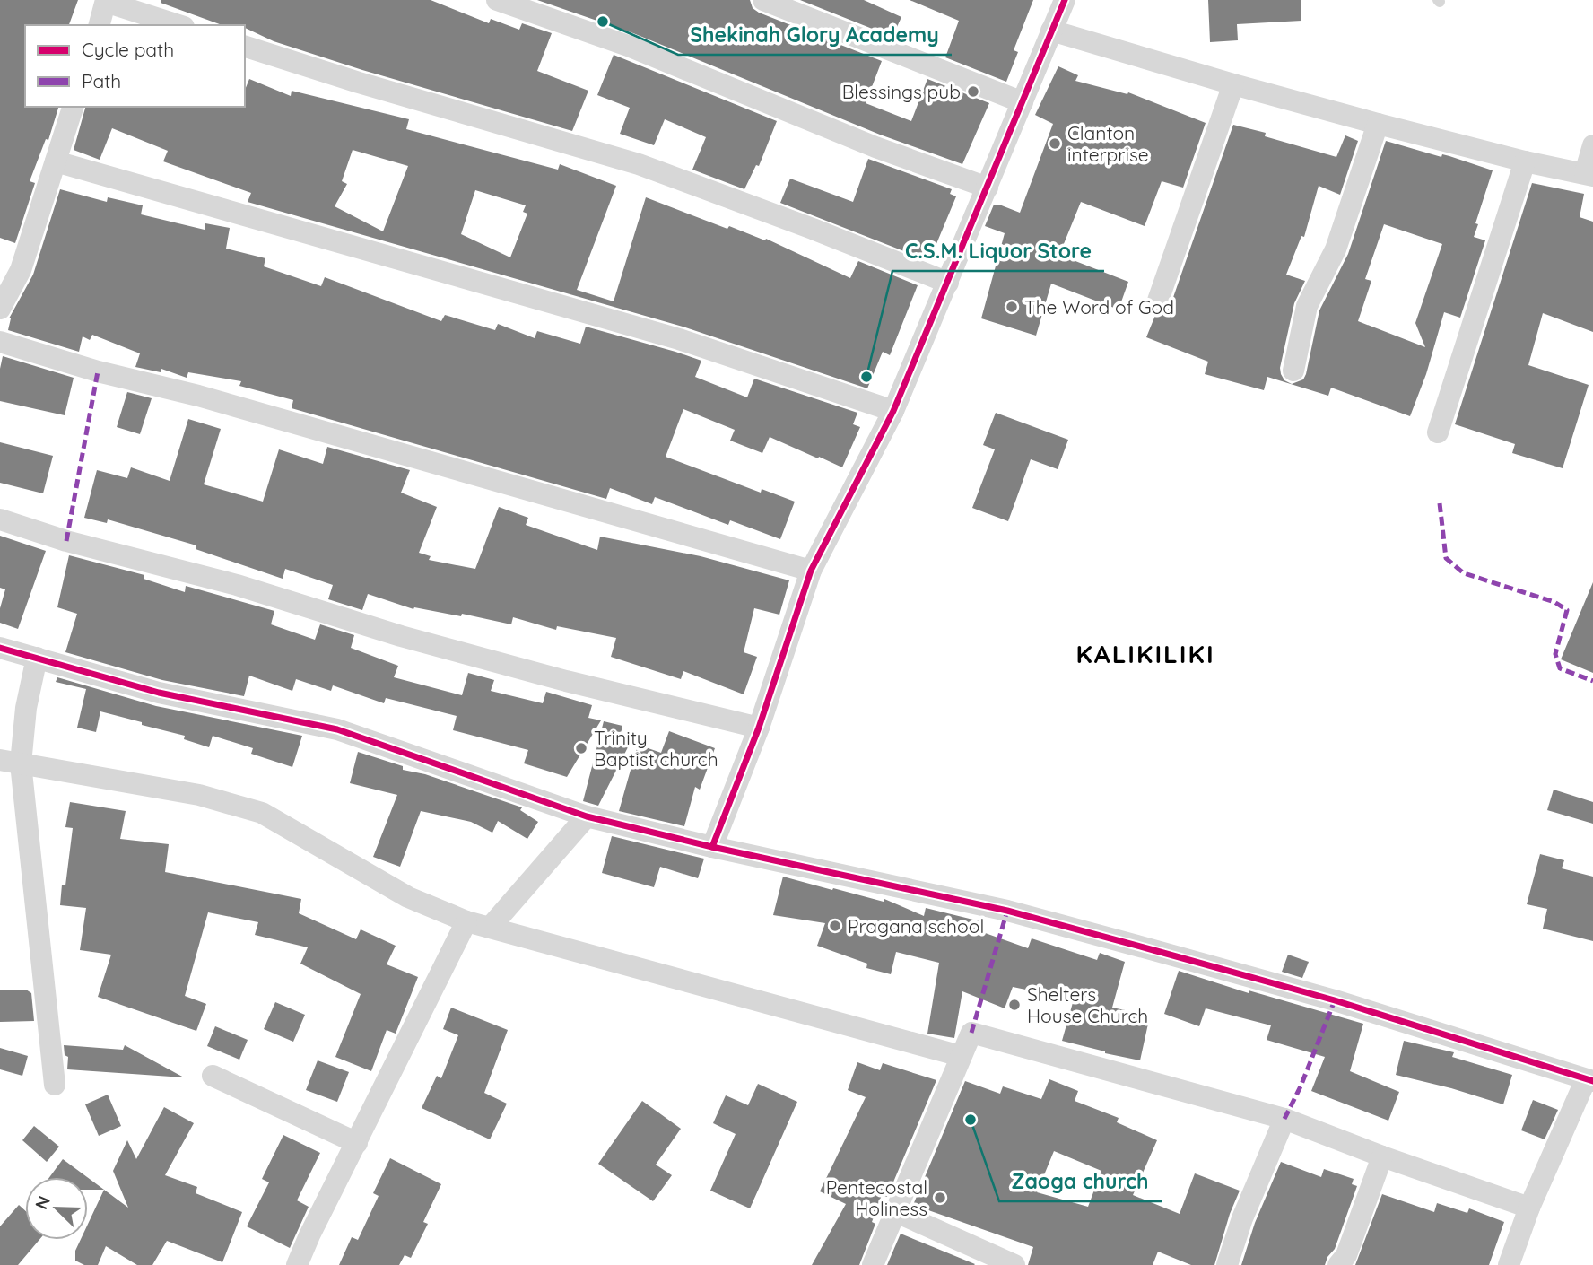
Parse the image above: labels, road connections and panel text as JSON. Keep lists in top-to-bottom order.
{
  "districts": ["KALIKILIKI"],
  "places": [
    "Shekinah Glory Academy",
    "Blessings pub",
    "Clanton interprise",
    "The Word of God",
    "C.S.M. Liquor Store",
    "Trinity Baptist church",
    "Pragana school",
    "Shelters House Church",
    "Zaoga church",
    "Pentecostal Holiness"
  ],
  "legend": ["Cycle path", "Path"],
  "north": "top left"
}
